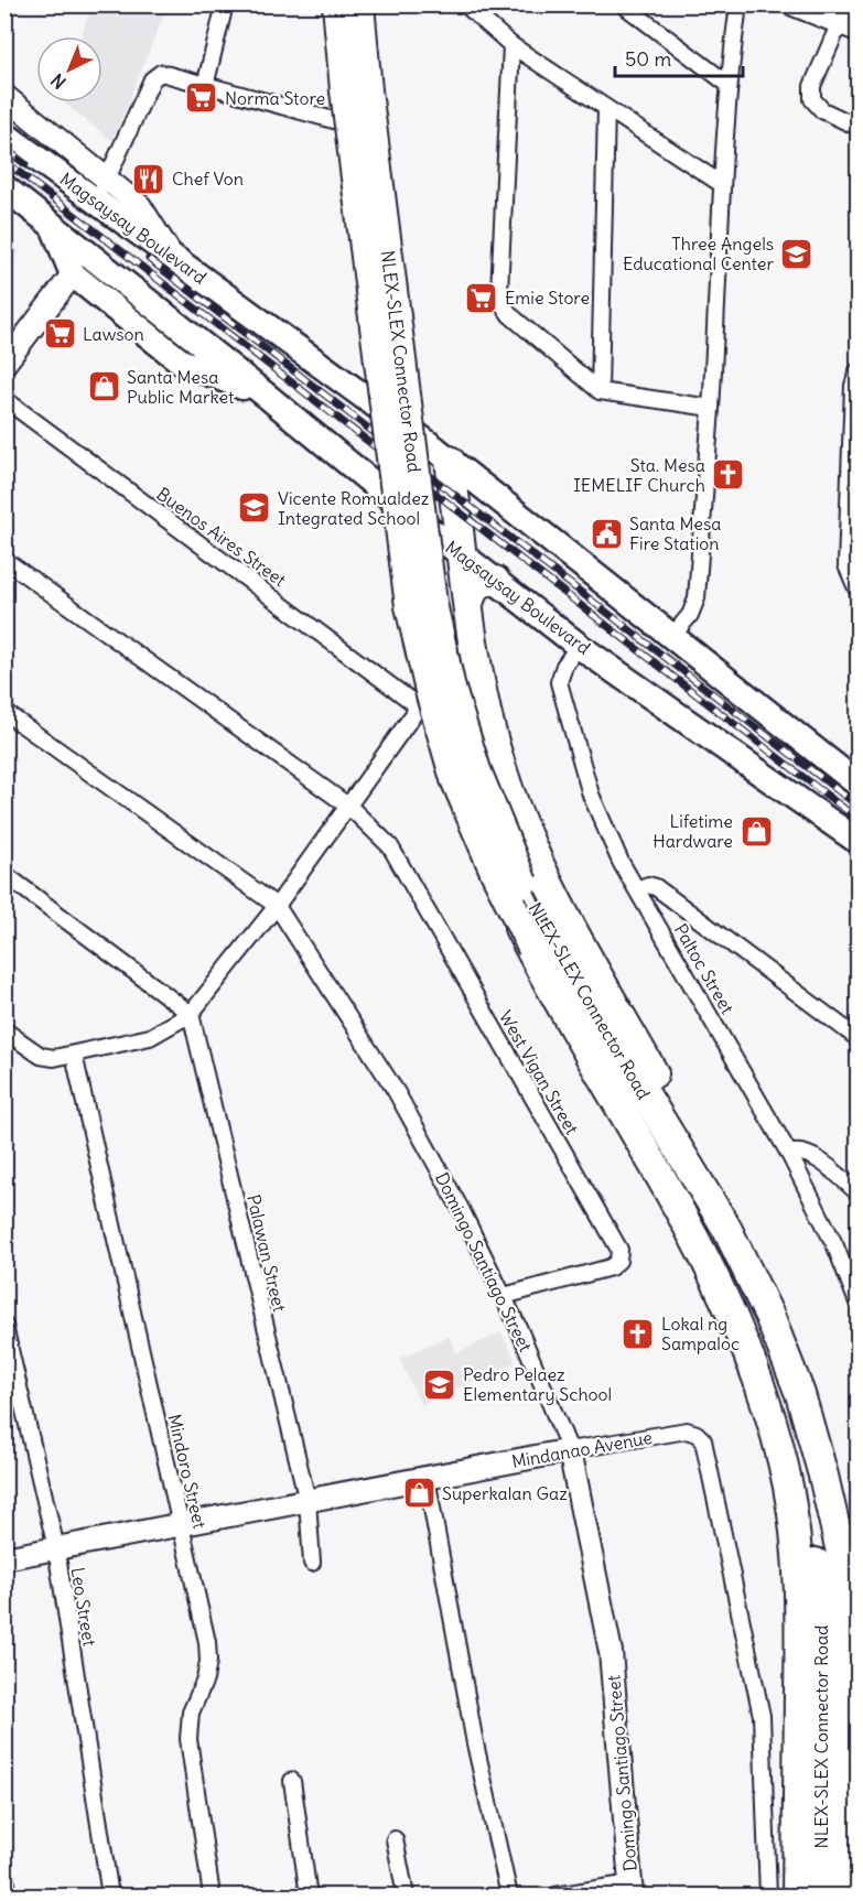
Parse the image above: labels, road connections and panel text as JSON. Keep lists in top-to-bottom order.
{
  "streets": {
    "highway": ["NLEX-SLEX Connector Road"],
    "main road": ["Magsaysay Boulevard"],
    "street": [
      "Buenos Aires Street",
      "Paltoc Street",
      "West Vigan Street",
      "Palawan Street",
      "Domingo Santiago Street",
      "Mindanao Avenue",
      "Mindoro Street",
      "Leo Street"
    ]
  },
  "crossings": [
    ["Magsaysay Boulevard", "Paltoc Street"],
    ["Buenos Aires Street", "West Vigan Street"],
    ["West Vigan Street", "Domingo Santiago Street"],
    ["Palawan Street", "Mindanao Avenue"],
    ["Domingo Santiago Street", "Mindanao Avenue"],
    ["Mindanao Avenue", "Mindoro Street"],
    ["Mindanao Avenue", "Leo Street"]
  ],
  "places": {
    "supermarket": ["Norma Store", "Emie Store", "Lawson"],
    "restaurant": ["Chef Von"],
    "school or university": ["Three Angels Educational Center", "Vicente Romualdez Integrated School", "Pedro Pelaez Elementary School"],
    "shop": ["Santa Mesa Public Market", "Lifetime Hardware", "Superkalan Gaz"],
    "church": ["Sta. Mesa IEMELIF Church", "Lokal ng Sampaloc"],
    "public building": ["Santa Mesa Fire Station"]
  },
  "scale_bar": "50 m",
  "north": "bottom left"
}
